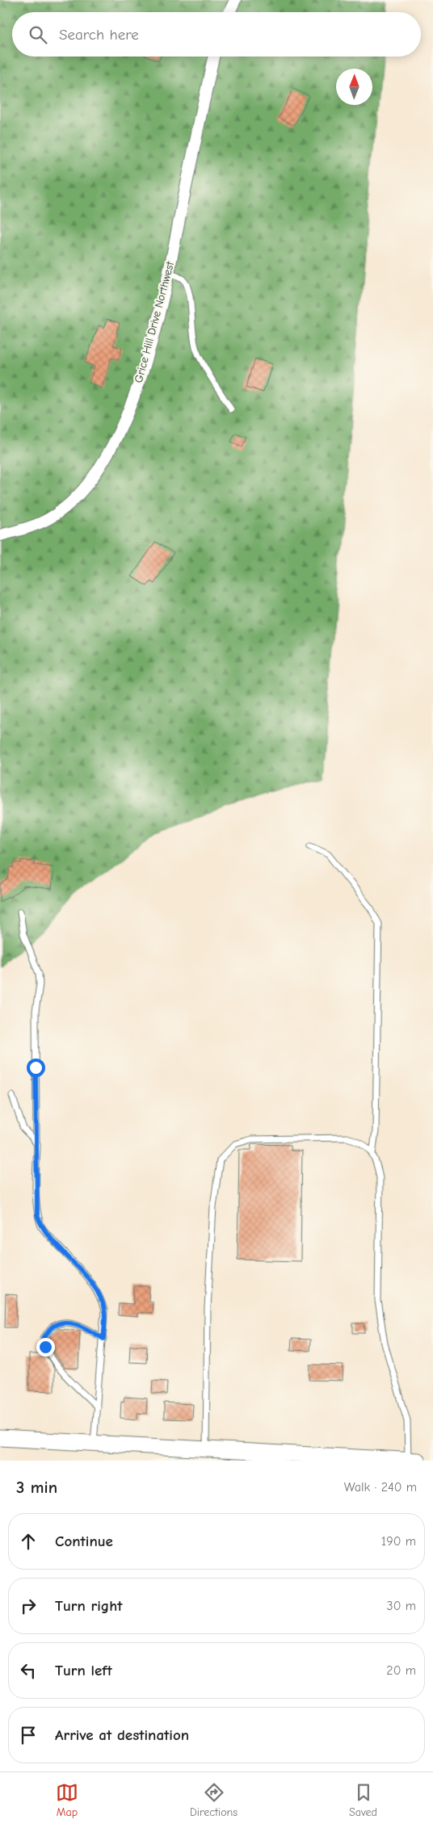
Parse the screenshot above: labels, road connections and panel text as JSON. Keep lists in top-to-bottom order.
{
  "streets": {
    "street": ["Grice Hill Drive Northwest"]
  },
  "north": "top",
  "page": {
    "search": "Search here",
    "heading": ["3 min", "Walk · 240 m"],
    "list": [
      ["Continue", "190 m"],
      ["Turn right", "30 m"],
      ["Turn left", "20 m"],
      "Arrive at destination"
    ],
    "nav": ["Map", "Directions", "Saved"]
  }
}
